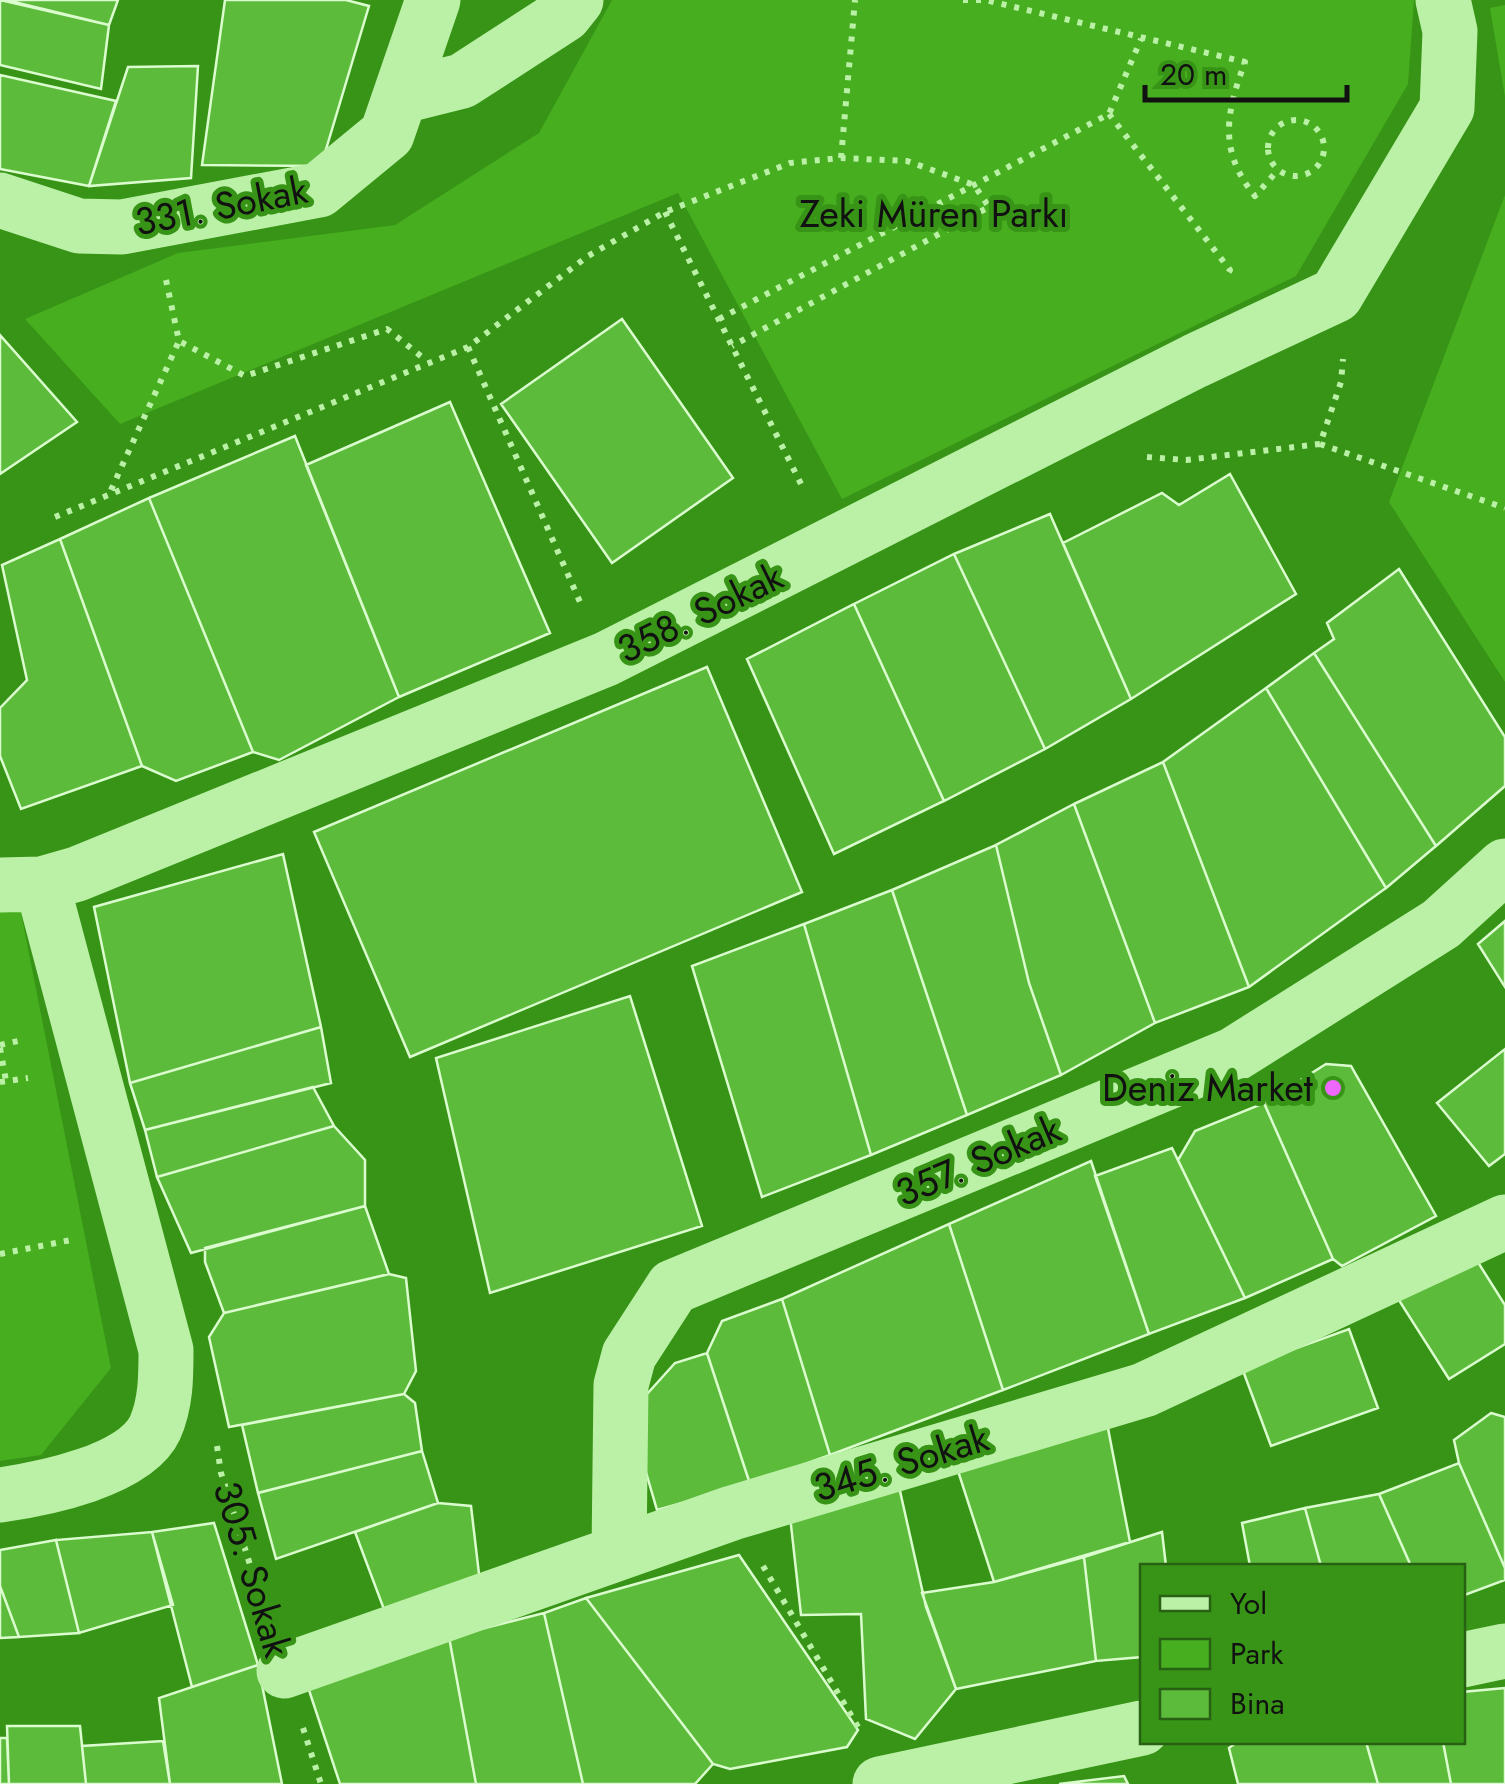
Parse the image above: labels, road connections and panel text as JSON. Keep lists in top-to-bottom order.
{
  "streets": {
    "street": [
      "331. Sokak",
      "358. Sokak",
      "357. Sokak",
      "345. Sokak"
    ],
    "path": ["305. Sokak"]
  },
  "crossings": [
    ["357. Sokak", "345. Sokak"],
    ["345. Sokak", "305. Sokak"]
  ],
  "parks": ["Zeki Müren Parkı"],
  "places": ["Deniz Market"],
  "legend": ["Yol", "Park", "Bina"],
  "scale_bar": "20 m"
}
